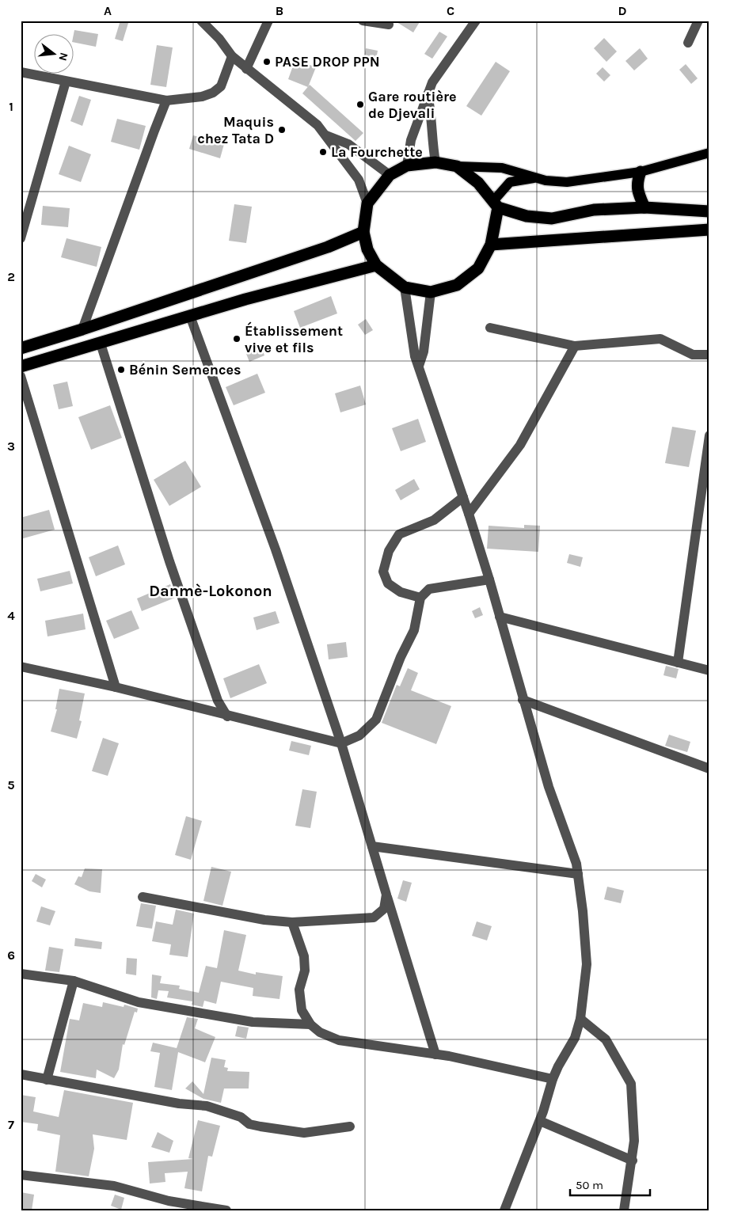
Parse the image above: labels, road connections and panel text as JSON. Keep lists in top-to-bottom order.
{
  "districts": ["Danmè-Lokonon"],
  "places": [
    "PASE DROP PPN",
    "Gare routière de Djevali",
    "Maquis chez Tata D",
    "La Fourchette",
    "Établissement vive et fils",
    "Bénin Semences"
  ],
  "scale_bar": "50 m",
  "north": "right",
  "grid": {
    "columns": [
      "A",
      "B",
      "C",
      "D"
    ],
    "rows": [
      "1",
      "2",
      "3",
      "4",
      "5",
      "6",
      "7"
    ]
  }
}
